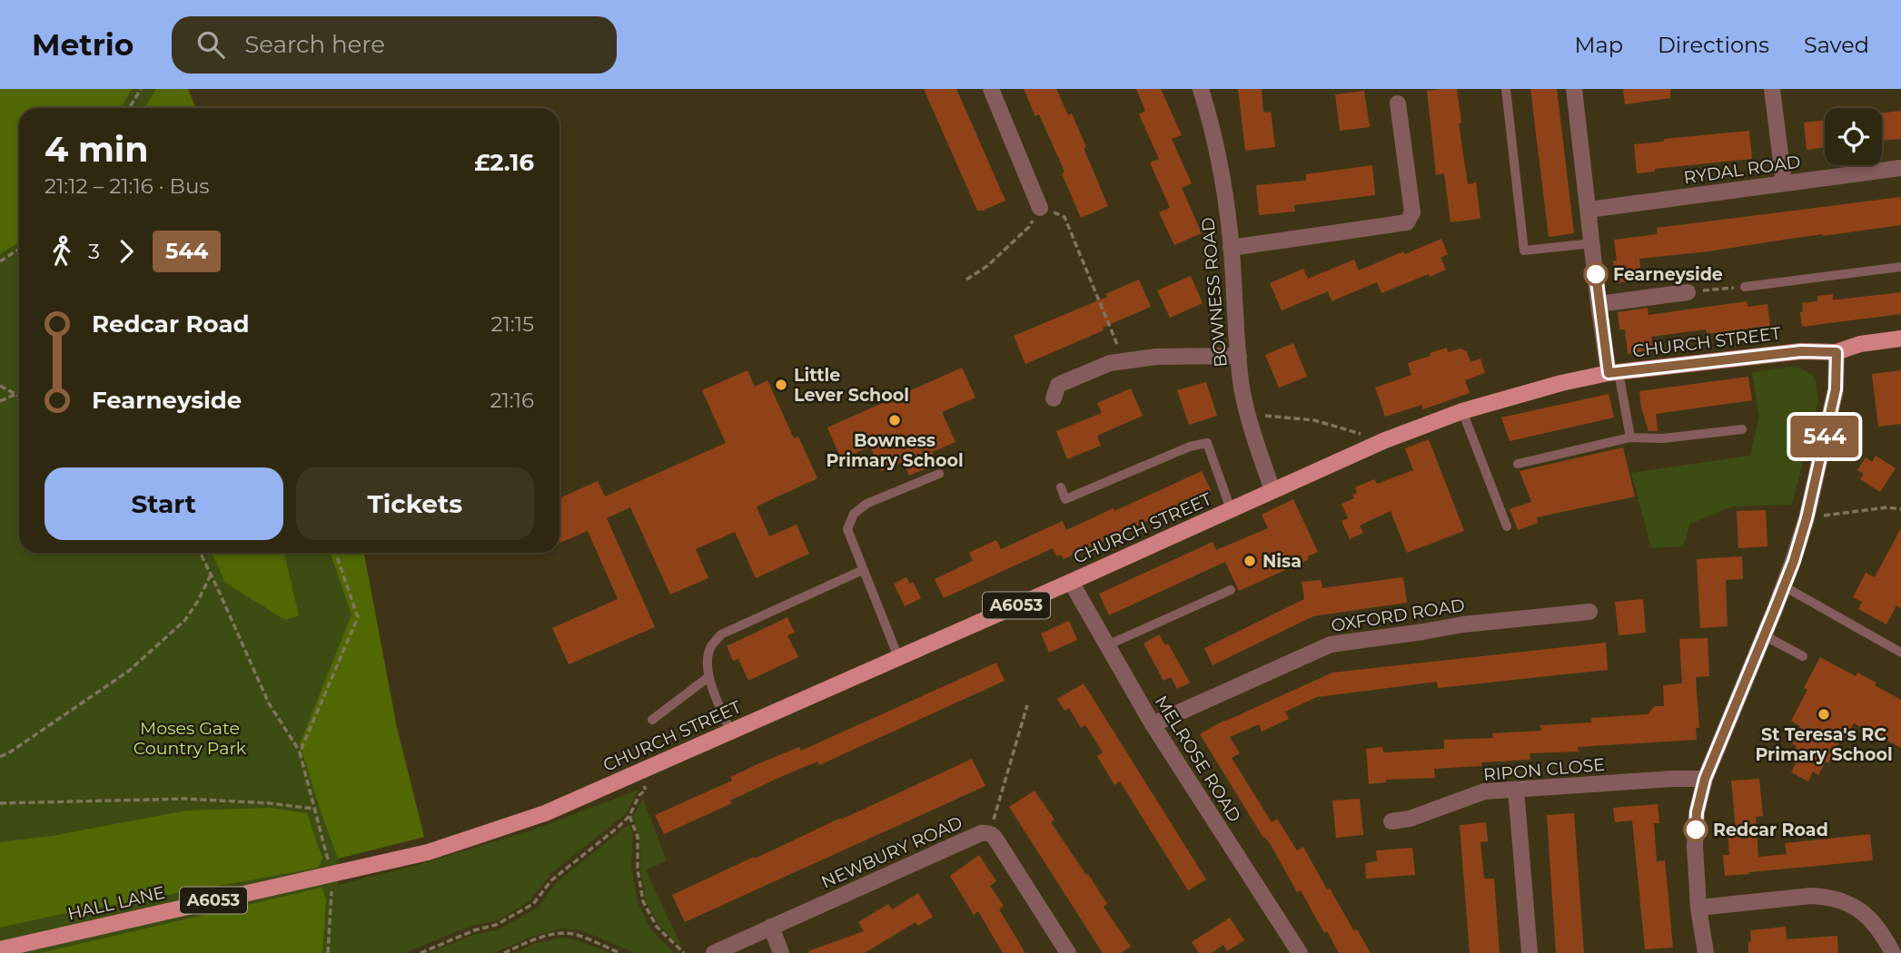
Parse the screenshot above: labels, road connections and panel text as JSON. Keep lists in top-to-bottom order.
{
  "streets": {
    "main road": ["CHURCH STREET", "A6053", "HALL LANE"],
    "street": [
      "RYDAL ROAD",
      "BOWNESS ROAD",
      "OXFORD ROAD",
      "MELROSE ROAD",
      "RIPON CLOSE",
      "NEWBURY ROAD"
    ]
  },
  "crossings": [
    ["BOWNESS ROAD", "CHURCH STREET"],
    ["CHURCH STREET", "MELROSE ROAD"],
    ["CHURCH STREET", "HALL LANE"],
    ["OXFORD ROAD", "MELROSE ROAD"]
  ],
  "parks": ["Moses Gate Country Park"],
  "places": [
    "Fearneyside",
    "Little Lever School",
    "Bowness Primary School",
    "Nisa",
    "St Teresa's RC Primary School",
    "Redcar Road"
  ],
  "lines": ["bus line 544"],
  "page": {
    "header": "Metrio",
    "search": "Search here",
    "nav": ["Map", "Directions", "Saved"],
    "on_map": "544",
    "heading": ["4 min", "21:12 – 21:16 · Bus", "£2.16"],
    "legs": ["3", "544"],
    "list": [
      {
        "name": "Redcar Road",
        "value": "21:15"
      },
      {
        "name": "Fearneyside",
        "value": "21:16"
      }
    ],
    "buttons": ["Start", "Tickets"]
  }
}
